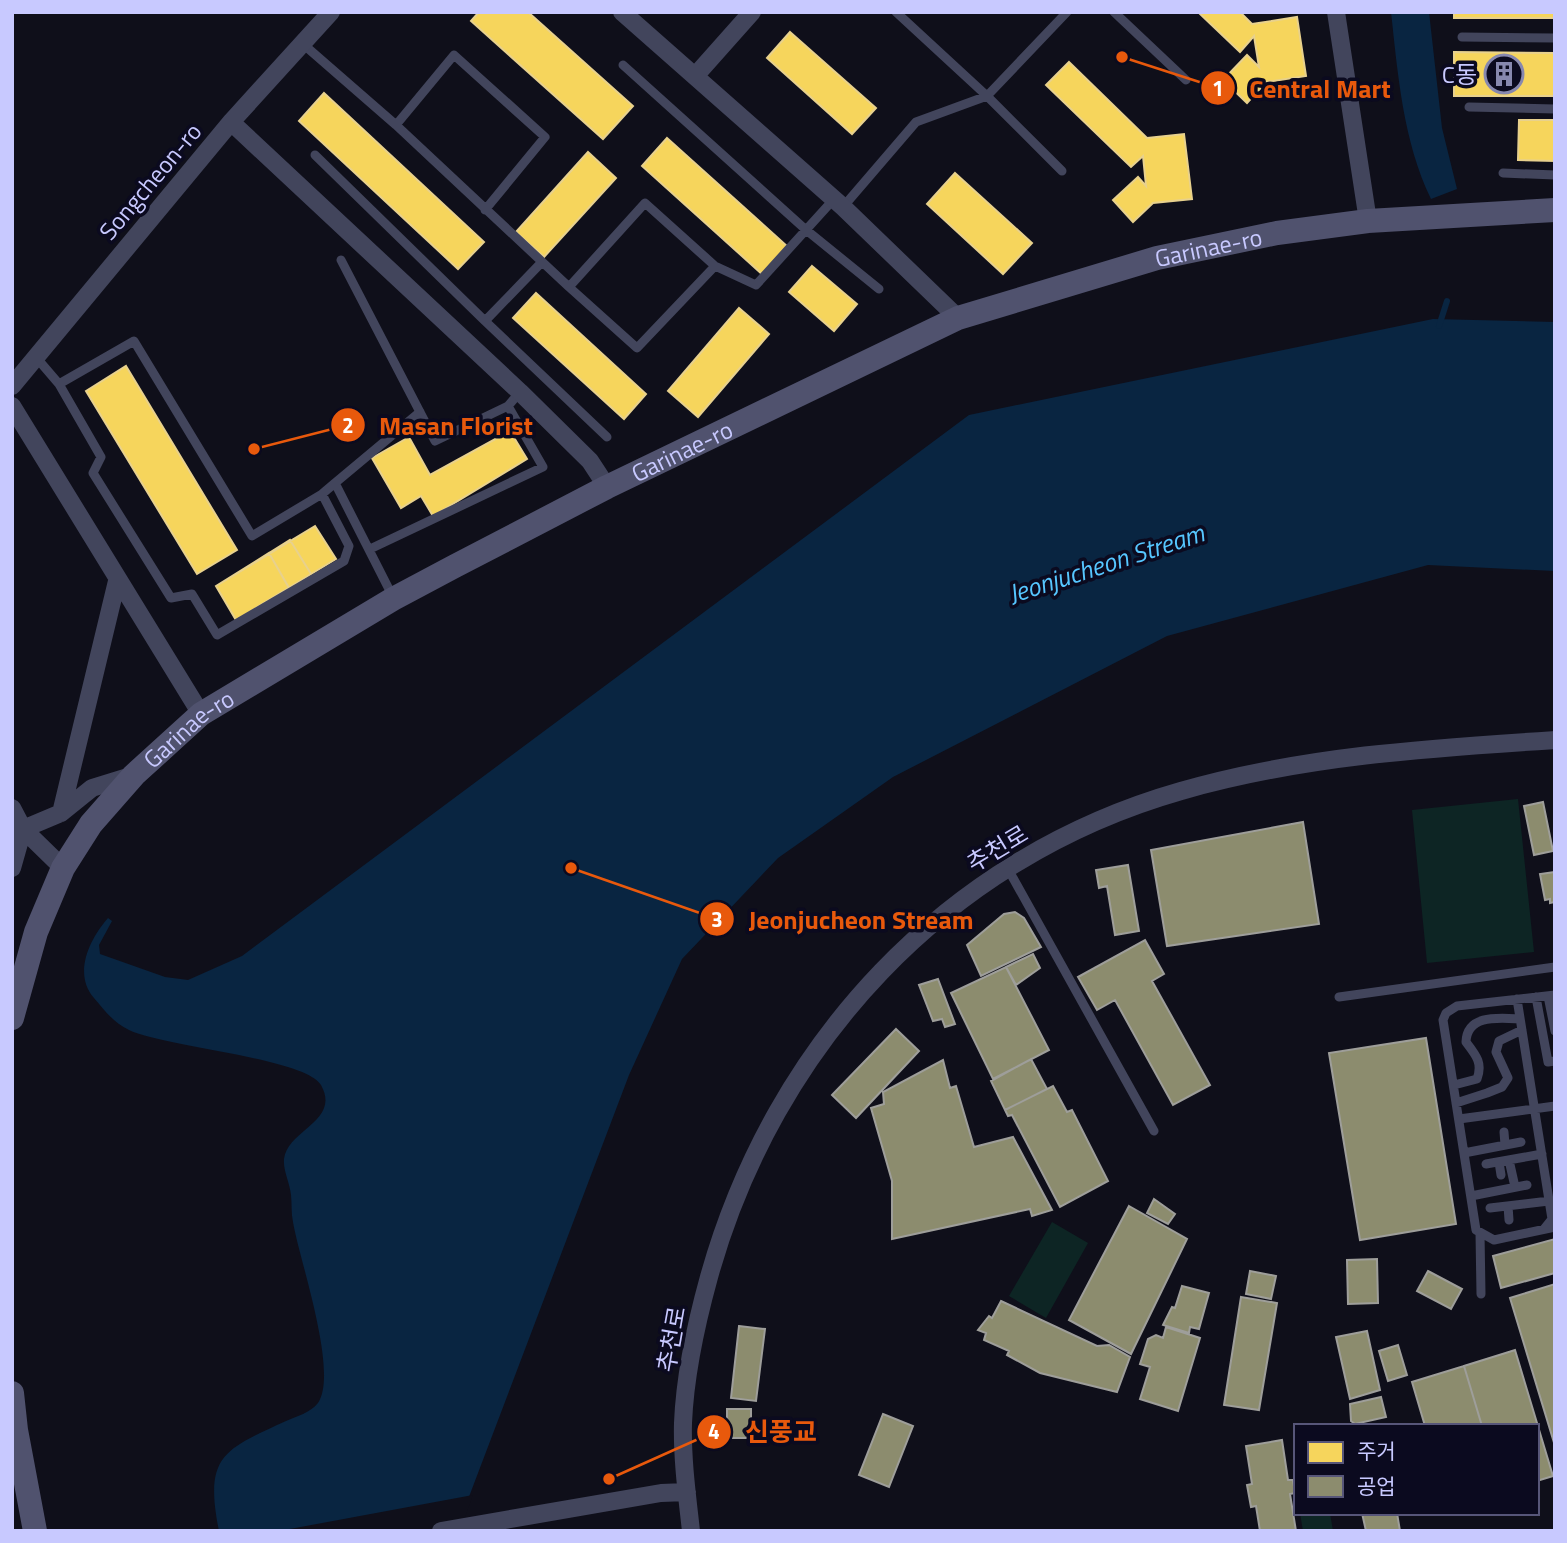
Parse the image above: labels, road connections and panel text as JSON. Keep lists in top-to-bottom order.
{
  "streets": {
    "street": ["Songcheon-ro", "Garinae-ro", "추천로"]
  },
  "water": ["Jeonjucheon Stream"],
  "places": {
    "other": [
      "Central Mart",
      "Masan Florist",
      "Jeonjucheon Stream",
      "신풍교"
    ],
    "building": ["C동"]
  },
  "legend": ["주거", "공업"]
}
